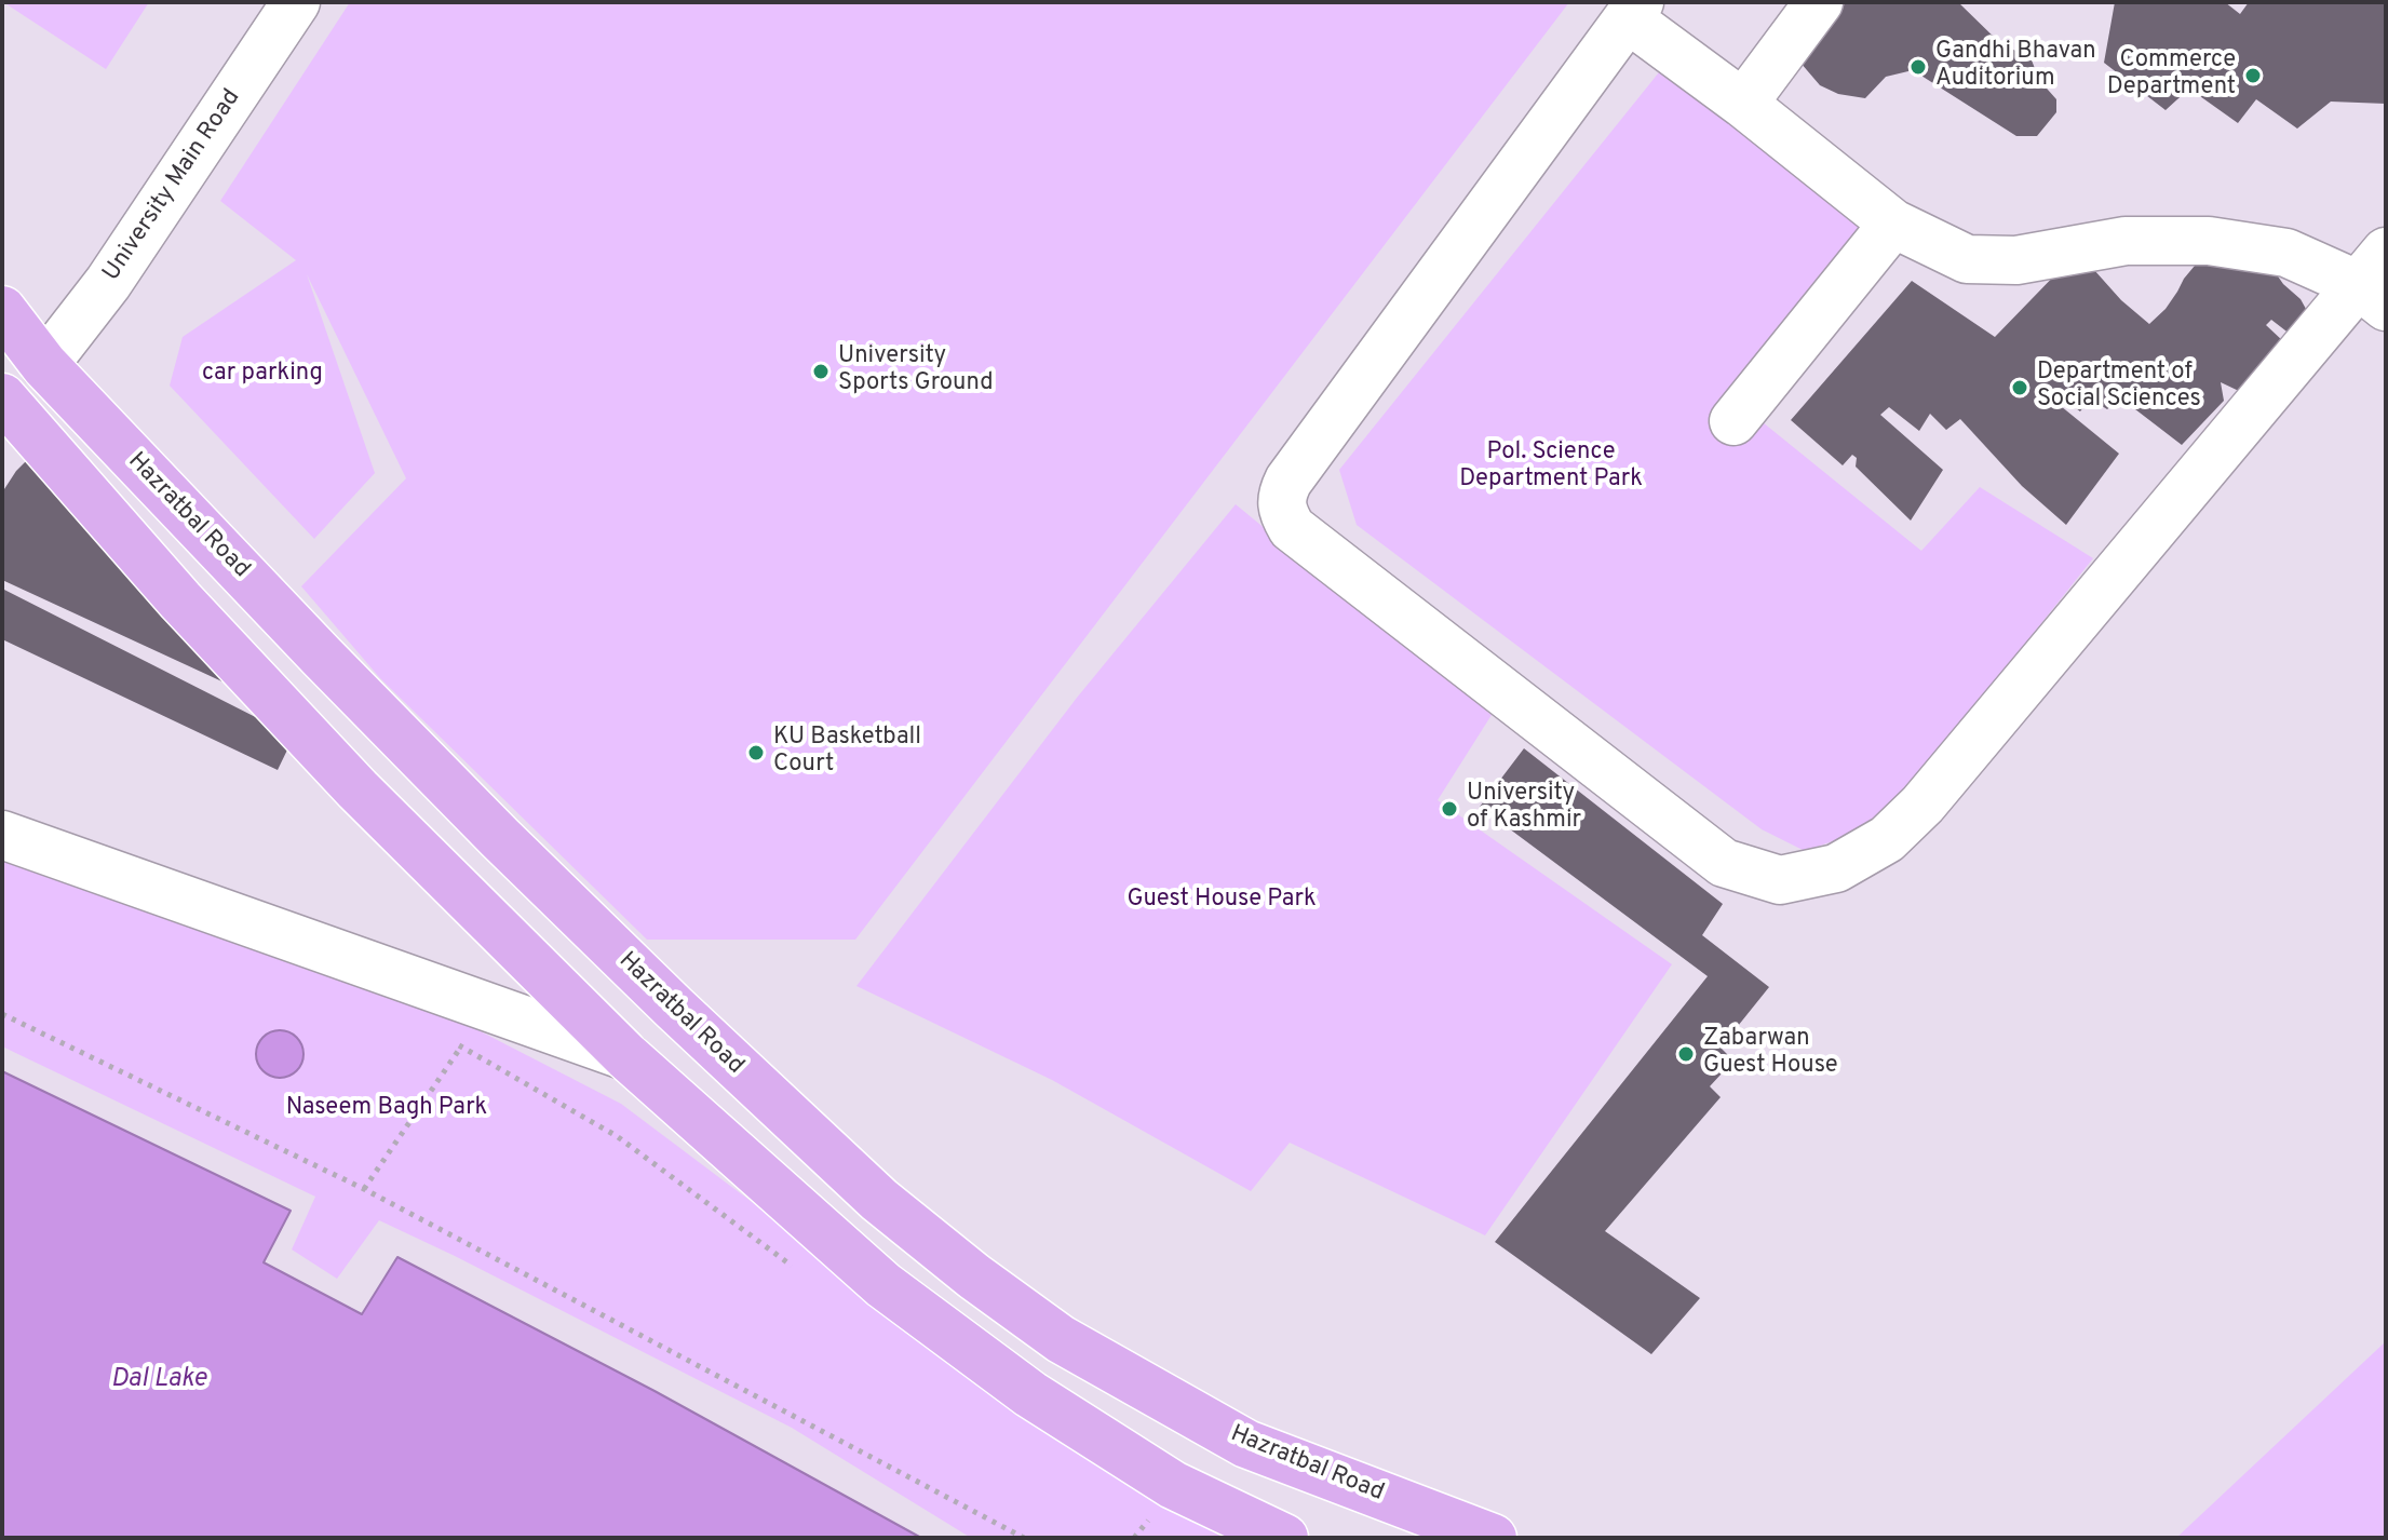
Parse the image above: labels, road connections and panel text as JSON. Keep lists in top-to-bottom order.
{
  "streets": {
    "main road": ["Hazratbal Road"],
    "street": ["University Main Road"]
  },
  "crossings": [
    ["University Main Road", "Hazratbal Road"]
  ],
  "water": ["Dal Lake"],
  "parks": [
    "car parking",
    "Pol. Science Department Park",
    "Guest House Park",
    "Naseem Bagh Park"
  ],
  "places": [
    "Gandhi Bhavan Auditorium",
    "Commerce Department",
    "University Sports Ground",
    "Department of Social Sciences",
    "KU Basketball Court",
    "University of Kashmir",
    "Zabarwan Guest House"
  ]
}
